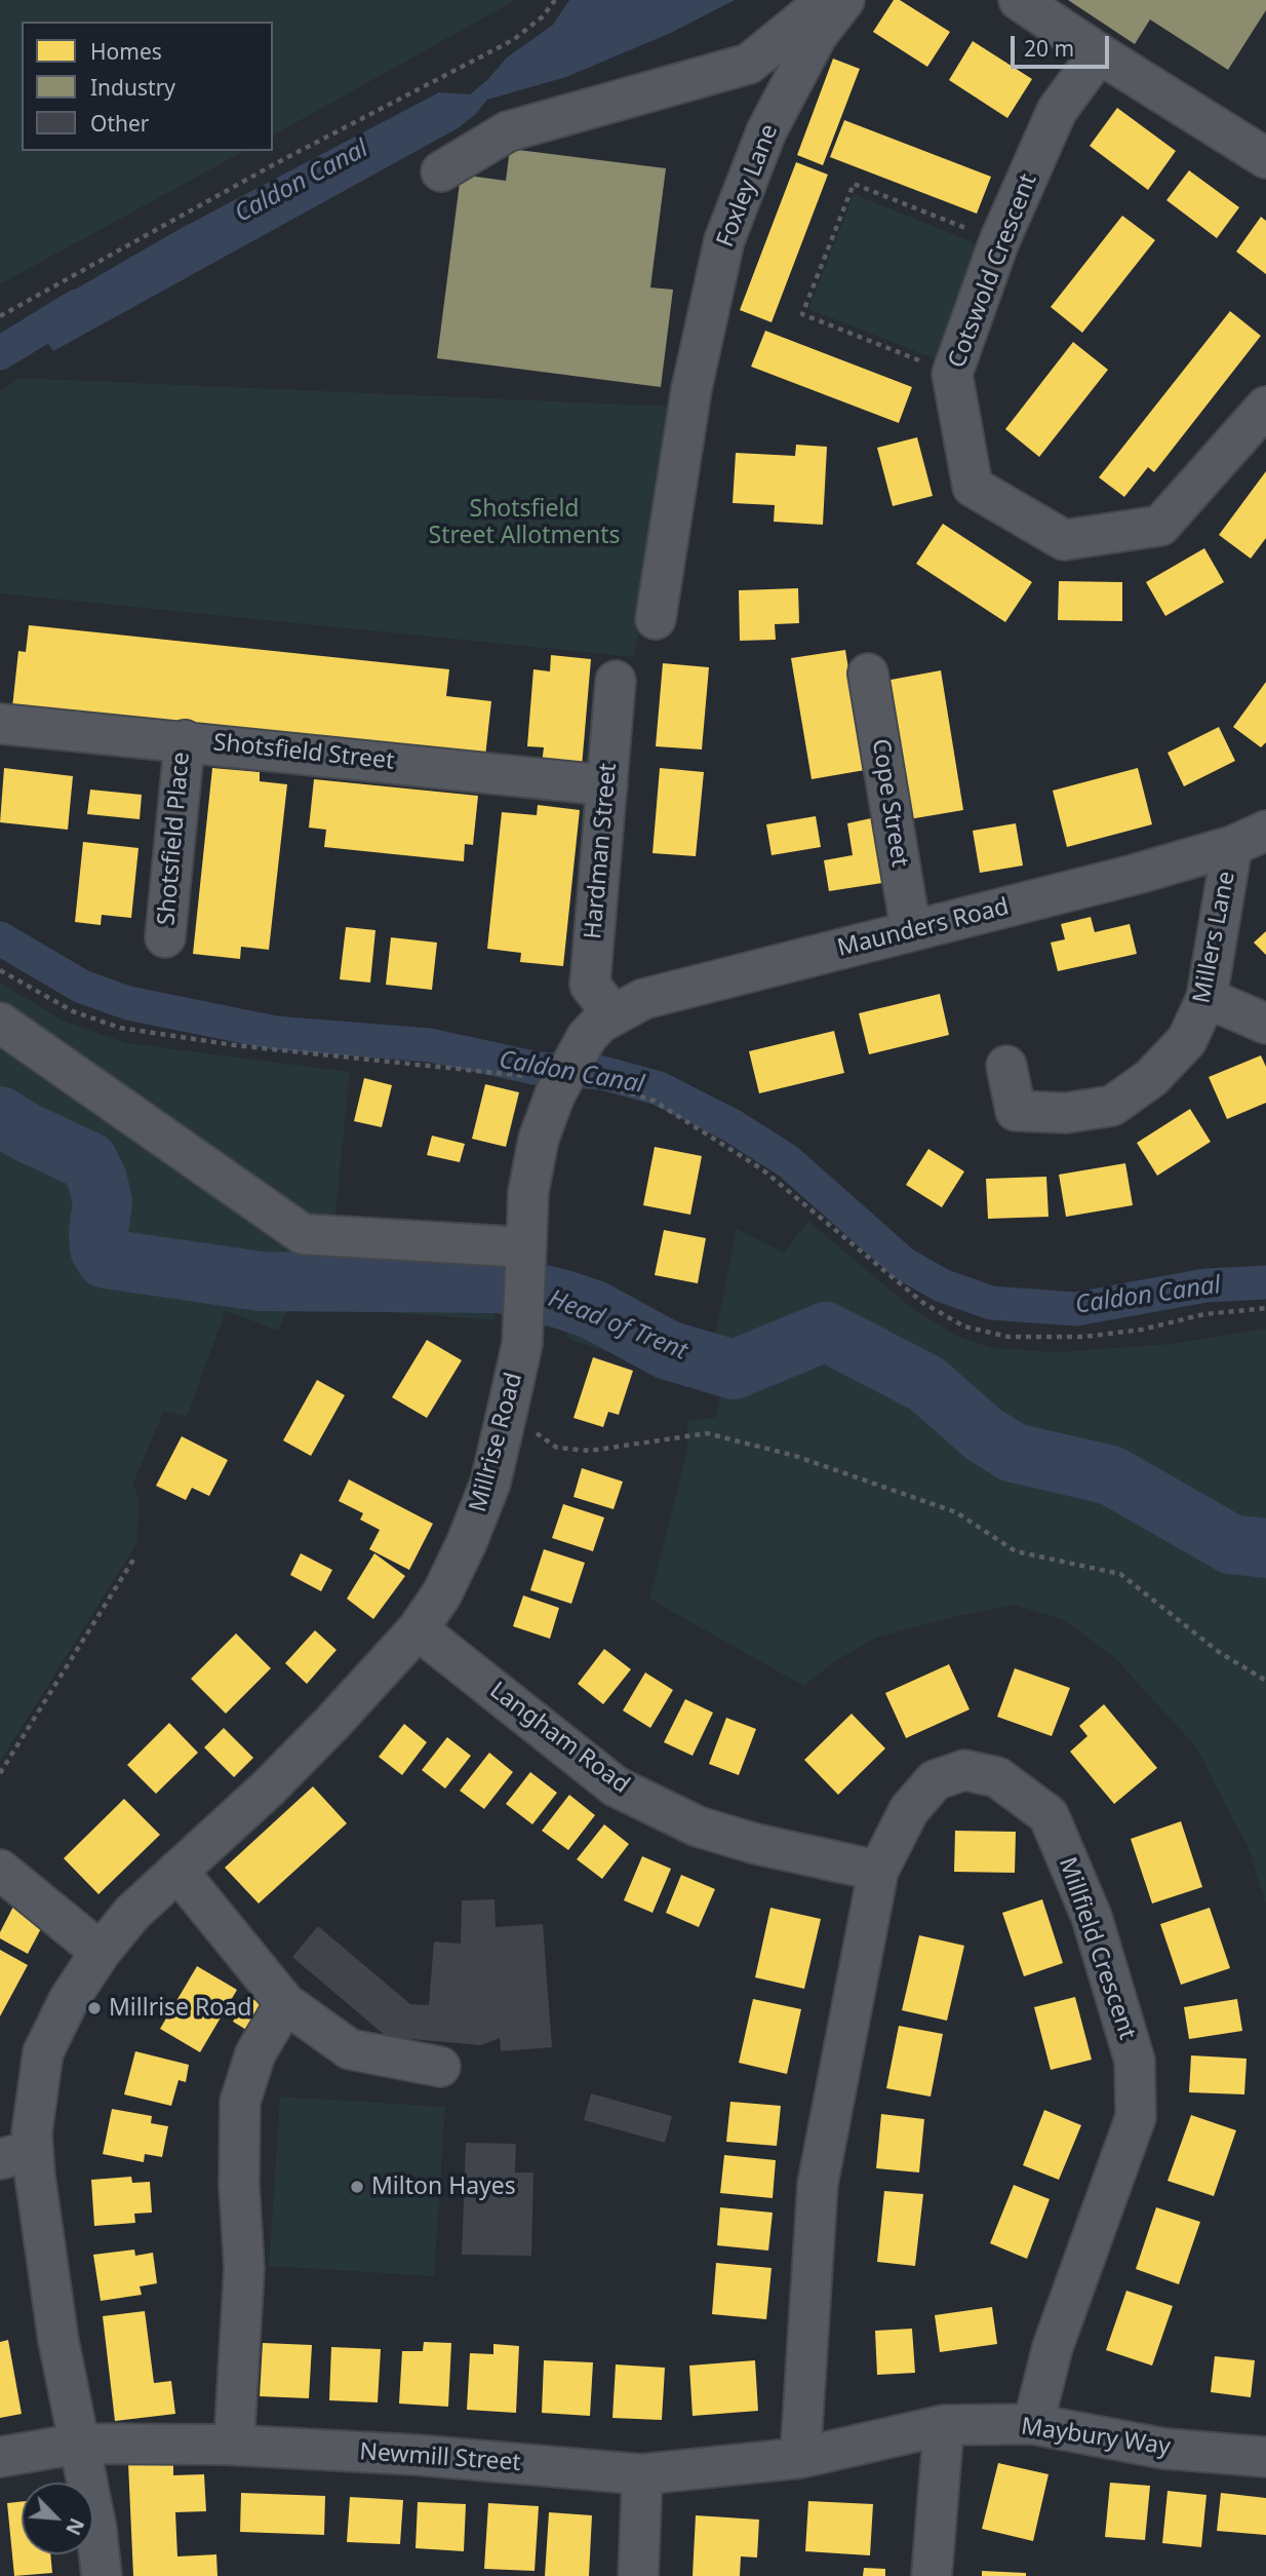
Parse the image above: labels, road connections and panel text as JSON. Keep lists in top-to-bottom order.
{
  "streets": {
    "street": [
      "Foxley Lane",
      "Cotswold Crescent",
      "Shotsfield Street",
      "Cope Street",
      "Shotsfield Place",
      "Hardman Street",
      "Maunders Road",
      "Millers Lane",
      "Millrise Road",
      "Langham Road",
      "Millfield Crescent",
      "Maybury Way",
      "Newmill Street"
    ]
  },
  "crossings": [
    ["Shotsfield Street", "Shotsfield Place"],
    ["Shotsfield Street", "Hardman Street"],
    ["Cope Street", "Maunders Road"],
    ["Hardman Street", "Maunders Road"],
    ["Hardman Street", "Millrise Road"],
    ["Maunders Road", "Millers Lane"],
    ["Maunders Road", "Millrise Road"],
    ["Millrise Road", "Langham Road"],
    ["Millrise Road", "Newmill Street"],
    ["Langham Road", "Millfield Crescent"],
    ["Millfield Crescent", "Maybury Way"],
    ["Millfield Crescent", "Newmill Street"],
    ["Maybury Way", "Newmill Street"]
  ],
  "water": ["Caldon Canal", "Head of Trent"],
  "parks": ["Shotsfield Street Allotments"],
  "places": ["Millrise Road", "Milton Hayes"],
  "legend": ["Homes", "Industry", "Other"],
  "scale_bar": "20 m",
  "north": "bottom right"
}
